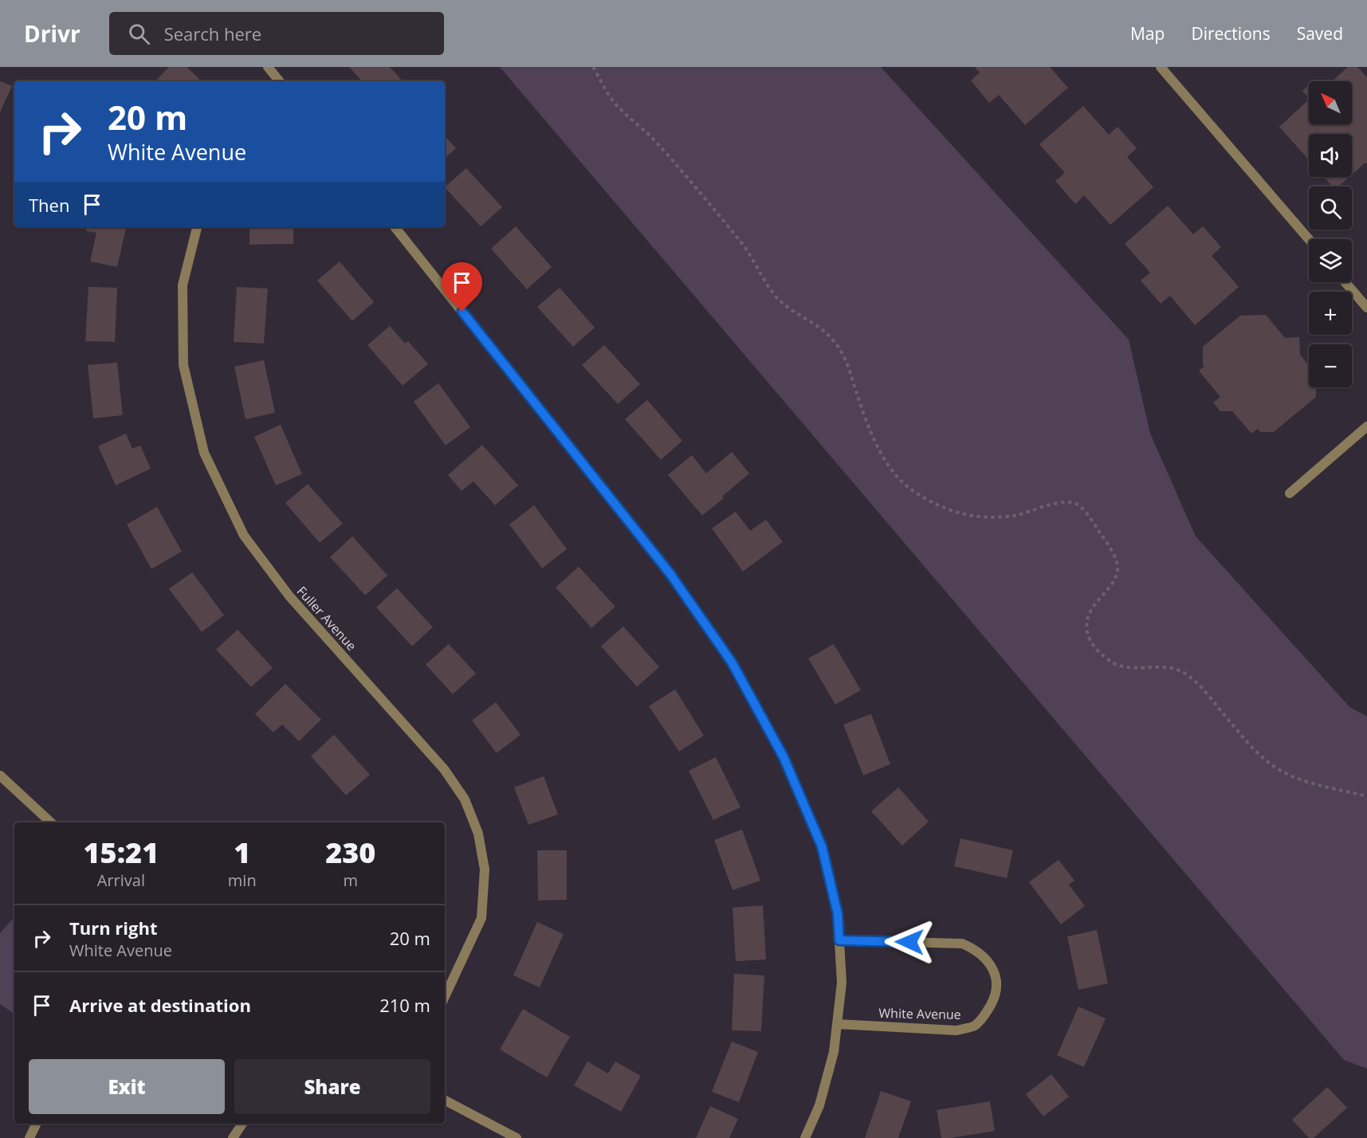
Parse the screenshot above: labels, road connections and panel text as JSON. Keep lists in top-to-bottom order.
{
  "streets": {
    "street": ["Fuller Avenue", "White Avenue"]
  },
  "north": "top left",
  "page": {
    "header": "Drivr",
    "search": "Search here",
    "nav": ["Map", "Directions", "Saved"],
    "map_buttons": ["+", "−"],
    "turn": ["20 m", "White Avenue"],
    "then": "Then",
    "eta": [
      "15:21",
      "Arrival",
      "1",
      "min",
      "230",
      "m"
    ],
    "list": [
      {
        "name": "Turn right",
        "note": "White Avenue",
        "value": "20 m"
      },
      {
        "name": "Arrive at destination",
        "value": "210 m"
      }
    ],
    "buttons": ["Exit", "Share"]
  }
}
